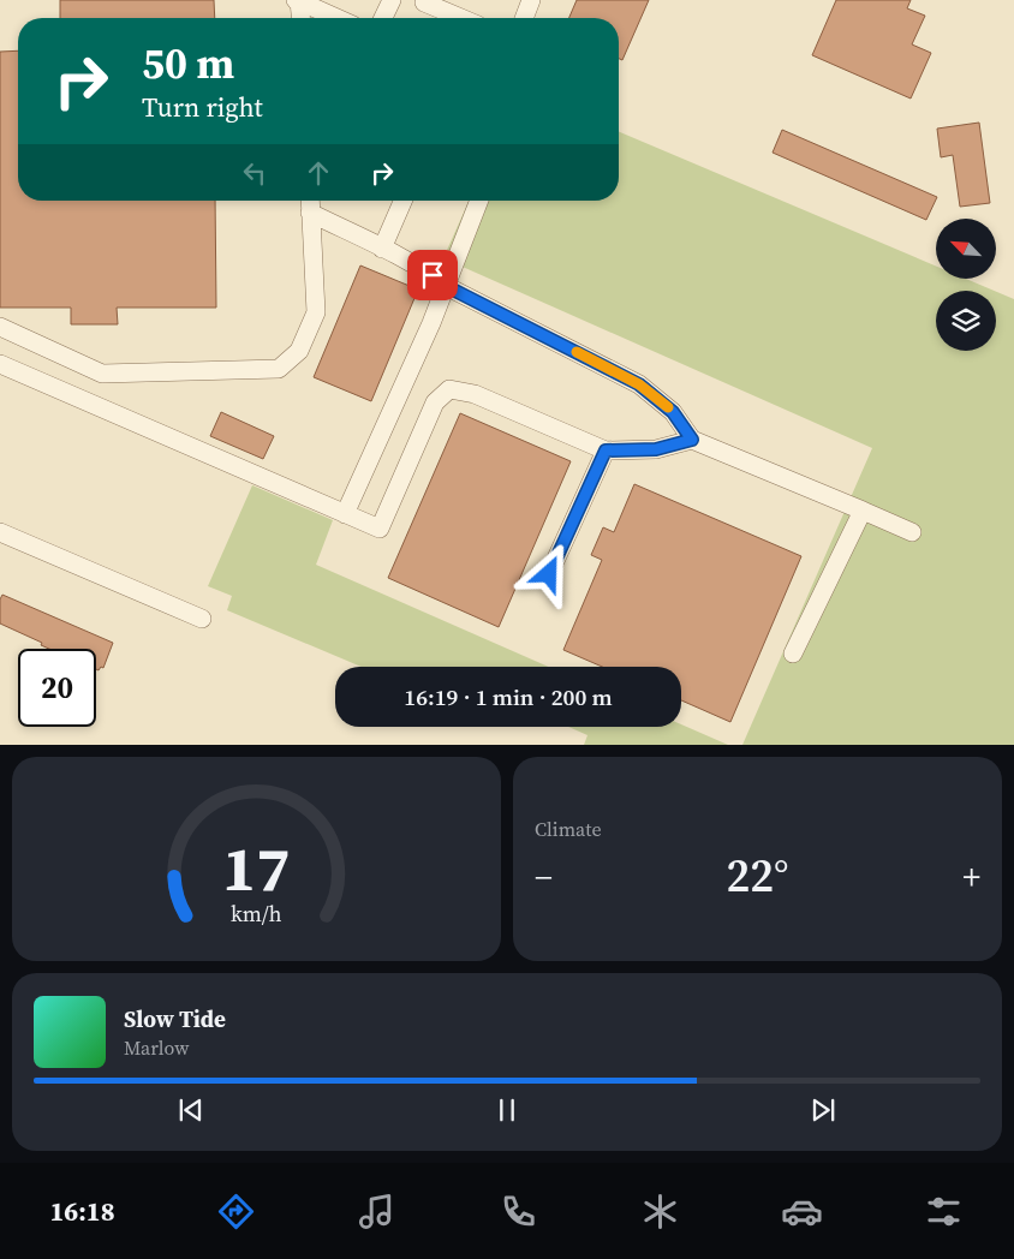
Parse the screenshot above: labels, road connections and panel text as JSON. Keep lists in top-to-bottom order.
{
  "north": "top left",
  "page": {
    "turn": ["50 m", "Turn right"],
    "limit": "20",
    "trip": "16:19 · 1 min · 200 m",
    "tile": "Climate",
    "heat": ["−", "22°", "+"],
    "song": ["Slow Tide", "Marlow"],
    "tabs": "16:18",
    "gauge": ["17", "km/h"]
  }
}
